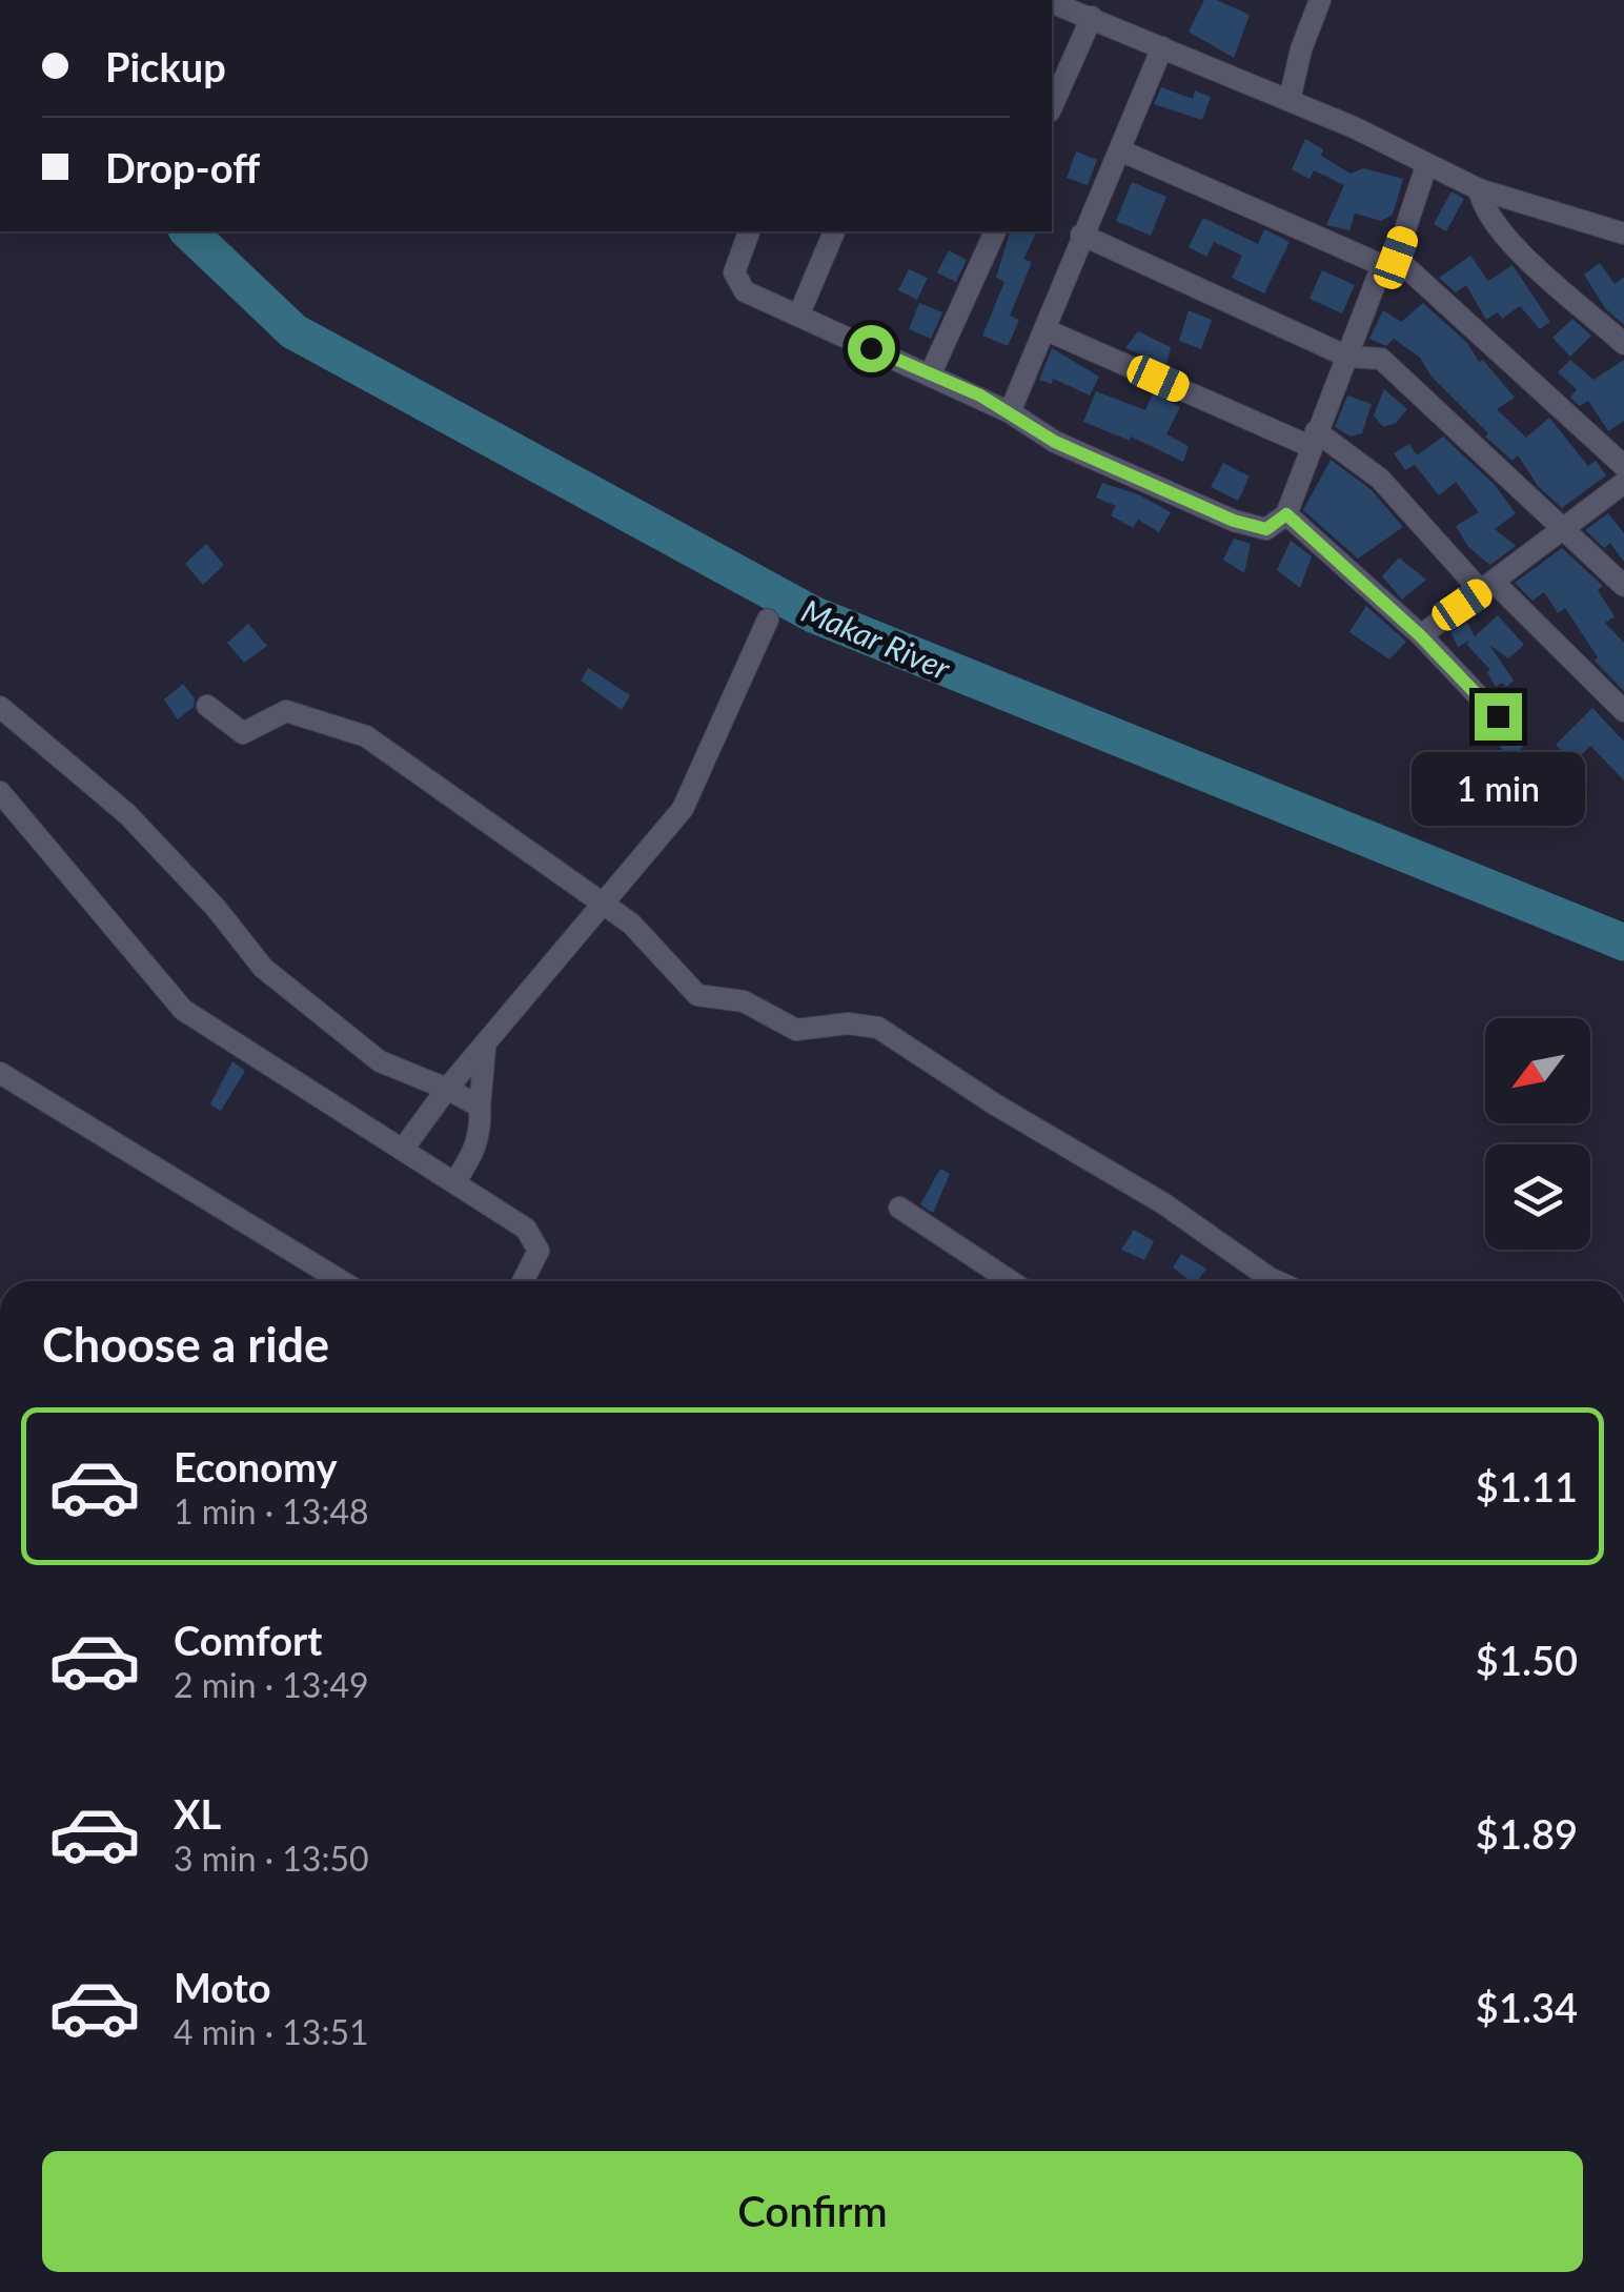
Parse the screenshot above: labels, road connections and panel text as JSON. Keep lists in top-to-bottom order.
{
  "water": ["Makar River"],
  "north": "bottom left",
  "page": {
    "banner": ["Pickup", "Drop-off"],
    "bubble": "1 min",
    "heading": "Choose a ride",
    "list": [
      {
        "name": "Economy",
        "note": "1 min · 13:48",
        "value": "$1.11"
      },
      {
        "name": "Comfort",
        "note": "2 min · 13:49",
        "value": "$1.50"
      },
      {
        "name": "XL",
        "note": "3 min · 13:50",
        "value": "$1.89"
      },
      {
        "name": "Moto",
        "note": "4 min · 13:51",
        "value": "$1.34"
      }
    ],
    "buttons": "Confirm"
  }
}
